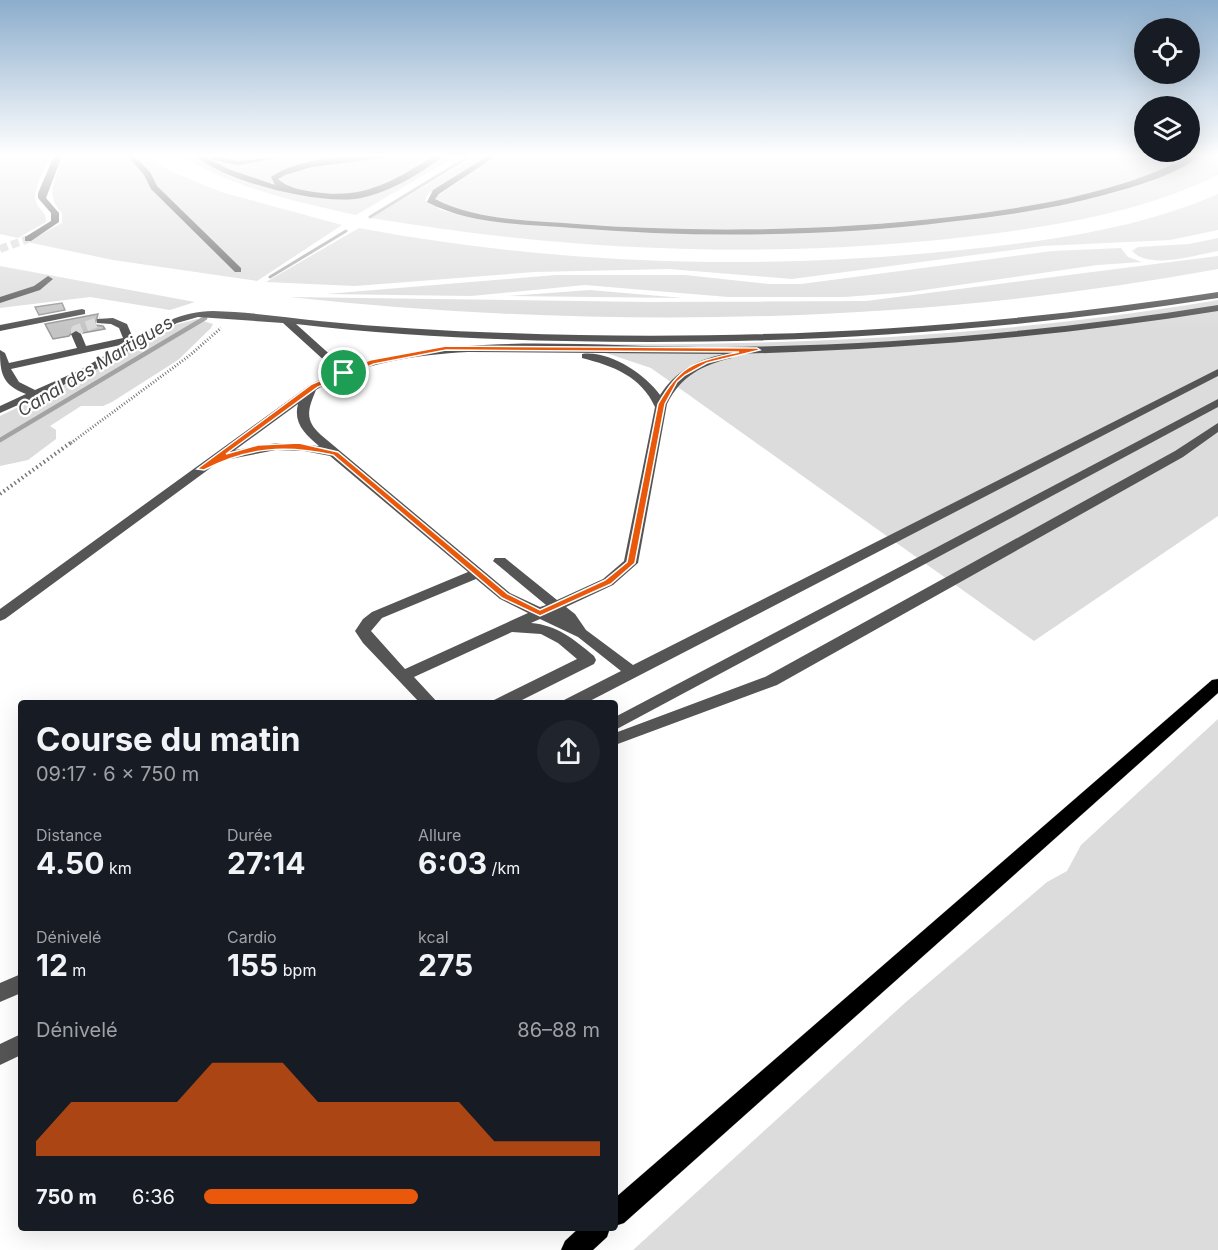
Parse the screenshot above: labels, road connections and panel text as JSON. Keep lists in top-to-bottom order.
{
  "water": ["Canal des Martigues"],
  "page": {
    "heading": ["Course du matin", "09:17 · 6 × 750 m"],
    "stats": [
      ["Distance", "4.50 km"],
      ["Durée", "27:14"],
      ["Allure", "6:03 /km"],
      ["Dénivelé", "12 m"],
      ["Cardio", "155 bpm"],
      ["kcal", "275"]
    ],
    "chart": ["Dénivelé", "86–88 m"],
    "list": [
      {
        "name": "750 m",
        "note": "6:36"
      }
    ]
  }
}
